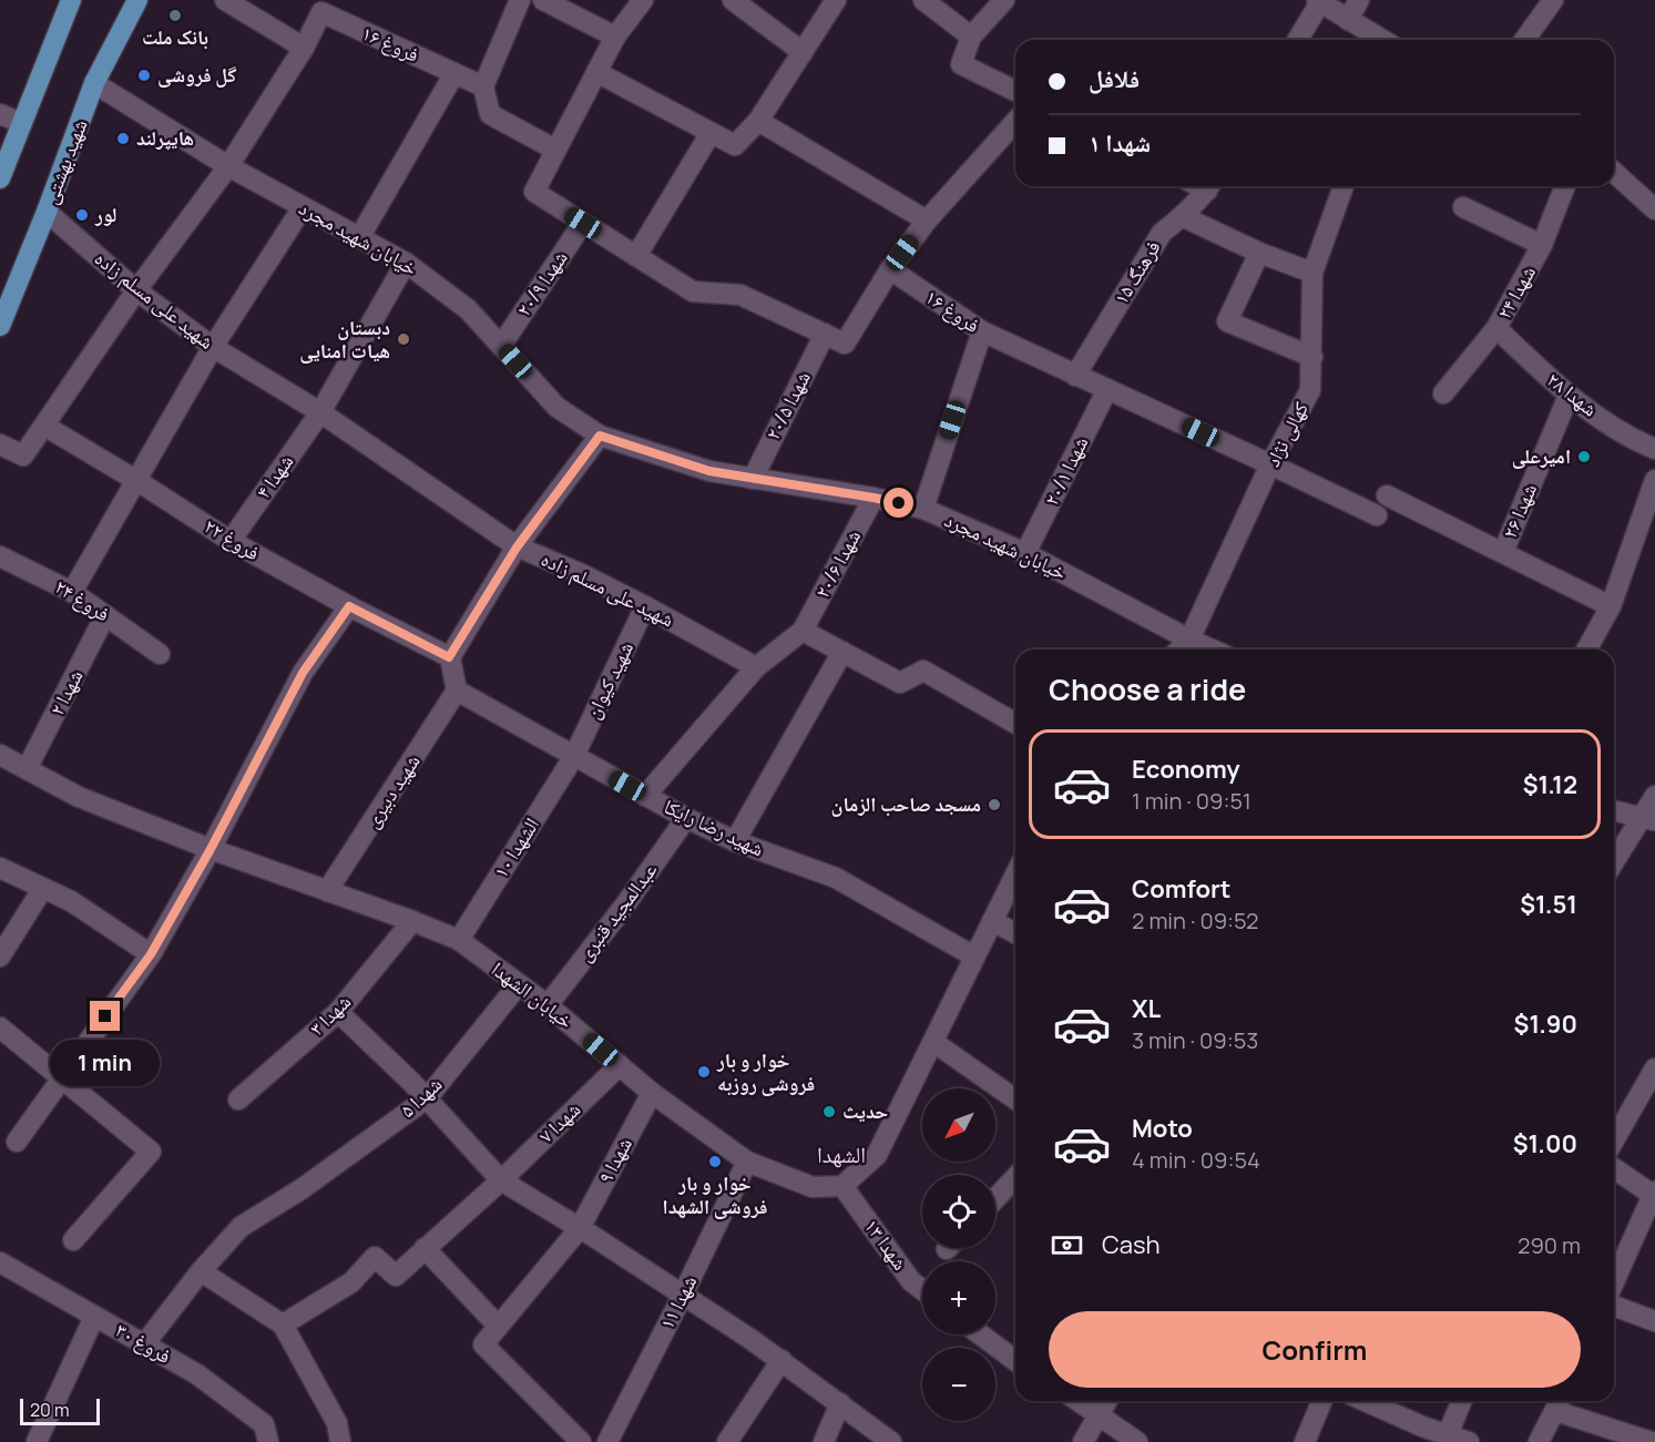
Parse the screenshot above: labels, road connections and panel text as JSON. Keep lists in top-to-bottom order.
{
  "streets": {
    "main road": ["شهید بهشتی"],
    "street": [
      "فروغ ۱۶",
      "خیابان شهید مجرد",
      "فرهنگ ۱۵",
      "شهدا ۲۰/۹",
      "شهدا ۲۴",
      "شهید علی مسلم زاده",
      "شهدا ۲۸",
      "شهدا ۲۰/۵",
      "کهالی نژاد",
      "شهدا ۲۰/۱",
      "شهدا ۴",
      "شهدا ۲۶",
      "فروغ ۲۲",
      "شهدا ۲۰/۶",
      "فروغ ۲۴",
      "شهید کیوان",
      "شهدا ۲",
      "شهید دبیری",
      "شهید رضا رایکا",
      "الشهدا ۱۰",
      "عبدالمجید قنبری",
      "خیابان الشهدا",
      "شهدا ۳",
      "شهدا ۵",
      "شهدا ۷",
      "شهدا ۹",
      "شهدا ۱۳",
      "شهدا ۱۱",
      "فروغ ۳۰"
    ]
  },
  "crossings": [
    ["فروغ ۱۶", "فرهنگ ۱۵"],
    ["فروغ ۱۶", "کهالی نژاد"],
    ["فروغ ۱۶", "شهدا ۲۰/۱"],
    ["شهید بهشتی", "خیابان شهید مجرد"],
    ["شهید بهشتی", "شهید علی مسلم زاده"],
    ["خیابان شهید مجرد", "شهدا ۲۰/۹"],
    ["خیابان شهید مجرد", "شهدا ۲۰/۵"],
    ["خیابان شهید مجرد", "کهالی نژاد"],
    ["خیابان شهید مجرد", "شهدا ۲۰/۱"],
    ["خیابان شهید مجرد", "شهدا ۴"],
    ["خیابان شهید مجرد", "شهدا ۲۰/۶"],
    ["شهدا ۲۴", "شهدا ۲۸"],
    ["شهید علی مسلم زاده", "شهدا ۴"],
    ["شهید علی مسلم زاده", "شهید کیوان"],
    ["شهدا ۲۸", "شهدا ۲۶"],
    ["شهدا ۴", "فروغ ۲۲"],
    ["فروغ ۲۴", "شهدا ۲"],
    ["شهید کیوان", "شهید رضا رایکا"],
    ["شهید کیوان", "الشهدا ۱۰"],
    ["شهدا ۲", "خیابان الشهدا"],
    ["شهید دبیری", "شهید رضا رایکا"],
    ["شهید دبیری", "خیابان الشهدا"],
    ["شهید رضا رایکا", "الشهدا ۱۰"],
    ["شهید رضا رایکا", "عبدالمجید قنبری"],
    ["الشهدا ۱۰", "خیابان الشهدا"],
    ["عبدالمجید قنبری", "خیابان الشهدا"],
    ["خیابان الشهدا", "شهدا ۳"],
    ["خیابان الشهدا", "شهدا ۵"],
    ["خیابان الشهدا", "شهدا ۷"],
    ["خیابان الشهدا", "شهدا ۹"],
    ["خیابان الشهدا", "شهدا ۱۳"],
    ["خیابان الشهدا", "شهدا ۱۱"],
    ["شهدا ۵", "فروغ ۳۰"]
  ],
  "districts": ["الشهدا"],
  "places": [
    "بانک ملت",
    "گل فروشی",
    "هایپرلند",
    "لور",
    "دبستان هیات امنایی",
    "امیرعلی",
    "مسجد صاحب الزمان",
    "خوار و بار فروشی روزبه",
    "حدیث",
    "خوار و بار فروشی الشهدا"
  ],
  "scale_bar": "20 m",
  "north": "bottom left",
  "page": {
    "banner": ["فلافل", "شهدا ۱"],
    "heading": "Choose a ride",
    "list": [
      {
        "name": "Economy",
        "note": "1 min · 09:51",
        "value": "$1.12"
      },
      {
        "name": "Comfort",
        "note": "2 min · 09:52",
        "value": "$1.51"
      },
      {
        "name": "XL",
        "note": "3 min · 09:53",
        "value": "$1.90"
      },
      {
        "name": "Moto",
        "note": "4 min · 09:54",
        "value": "$1.00"
      }
    ],
    "bubble": "1 min",
    "map_buttons": ["+", "−"],
    "pay": ["Cash", "290 m"],
    "buttons": "Confirm",
    "scale": "20 m"
  }
}
